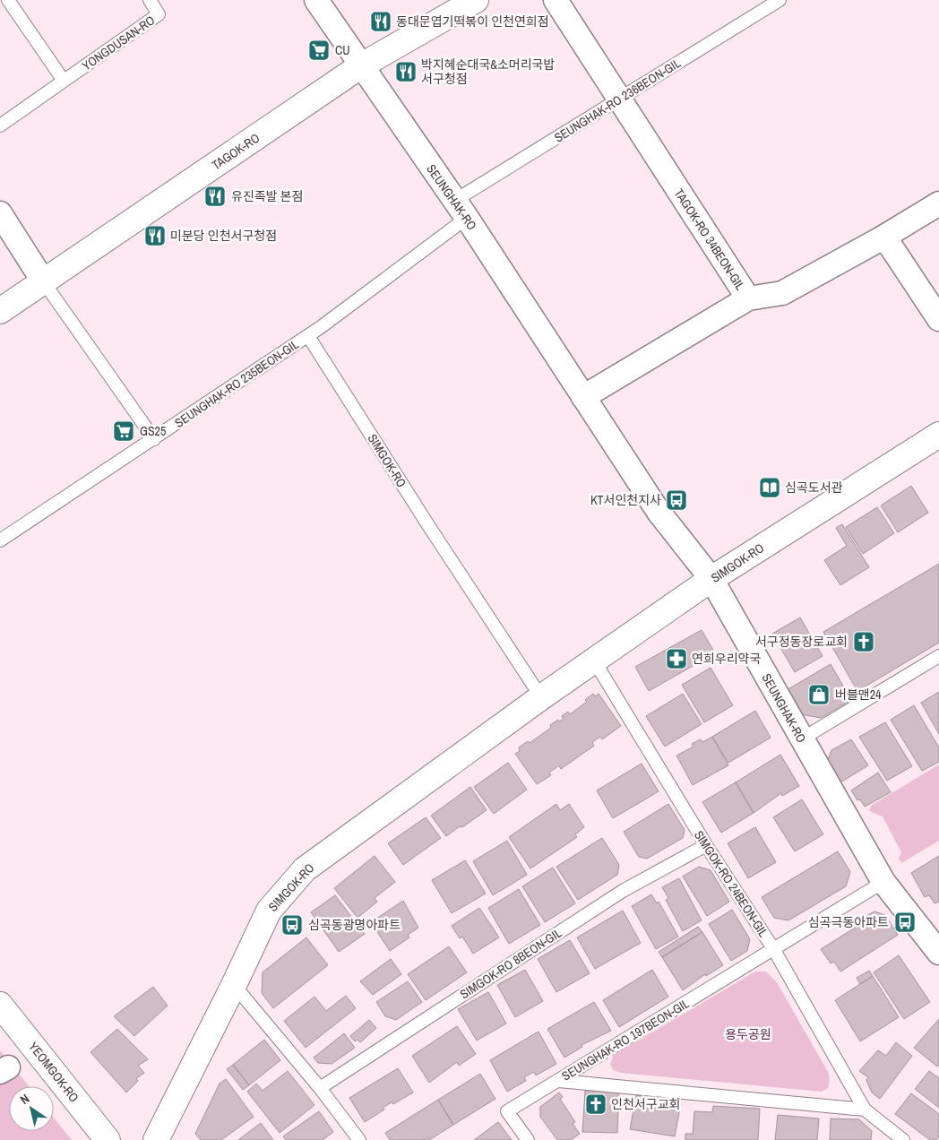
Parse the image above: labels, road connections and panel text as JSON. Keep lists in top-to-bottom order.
{
  "streets": {
    "street": [
      "TAGOK-RO",
      "SEUNGHAK-RO",
      "TAGOK-RO 34BEON-GIL",
      "SIMGOK-RO",
      "YEOMGOK-RO"
    ],
    "lane": [
      "YONGDUSAN-RO",
      "SEUNGHAK-RO 236BEON-GIL",
      "SEUNGHAK-RO 235BEON-GIL",
      "SIMGOK-RO 24BEON-GIL",
      "SIMGOK-RO 8BEON-GIL",
      "SEUNGHAK-RO 197BEON-GIL"
    ]
  },
  "crossings": [
    ["SEUNGHAK-RO 236BEON-GIL", "SEUNGHAK-RO"],
    ["SEUNGHAK-RO 236BEON-GIL", "TAGOK-RO 34BEON-GIL"],
    ["SEUNGHAK-RO 236BEON-GIL", "SEUNGHAK-RO 235BEON-GIL"],
    ["TAGOK-RO", "SEUNGHAK-RO"],
    ["SEUNGHAK-RO", "SEUNGHAK-RO 235BEON-GIL"],
    ["SEUNGHAK-RO", "SIMGOK-RO"],
    ["SEUNGHAK-RO", "SEUNGHAK-RO 197BEON-GIL"],
    ["SEUNGHAK-RO 235BEON-GIL", "SIMGOK-RO"],
    ["SIMGOK-RO", "SIMGOK-RO 24BEON-GIL"],
    ["SIMGOK-RO 24BEON-GIL", "SIMGOK-RO 8BEON-GIL"],
    ["SIMGOK-RO 24BEON-GIL", "SEUNGHAK-RO 197BEON-GIL"]
  ],
  "parks": ["용두공원"],
  "places": {
    "restaurant": [
      "동대문엽기떡볶이 인천연희점",
      "박지혜순대국&소머리국밥 서구청점",
      "유진족발 본점",
      "미분당 인천서구청점"
    ],
    "supermarket": ["CU", "GS25"],
    "library": ["심곡도서관"],
    "bus stop": ["KT서인천지사", "심곡극동아파트", "심곡동광명아파트"],
    "church": ["서구정동장로교회", "인천서구교회"],
    "pharmacy": ["연희우리약국"],
    "shop": ["버블맨24"]
  },
  "north": "top left"
}
